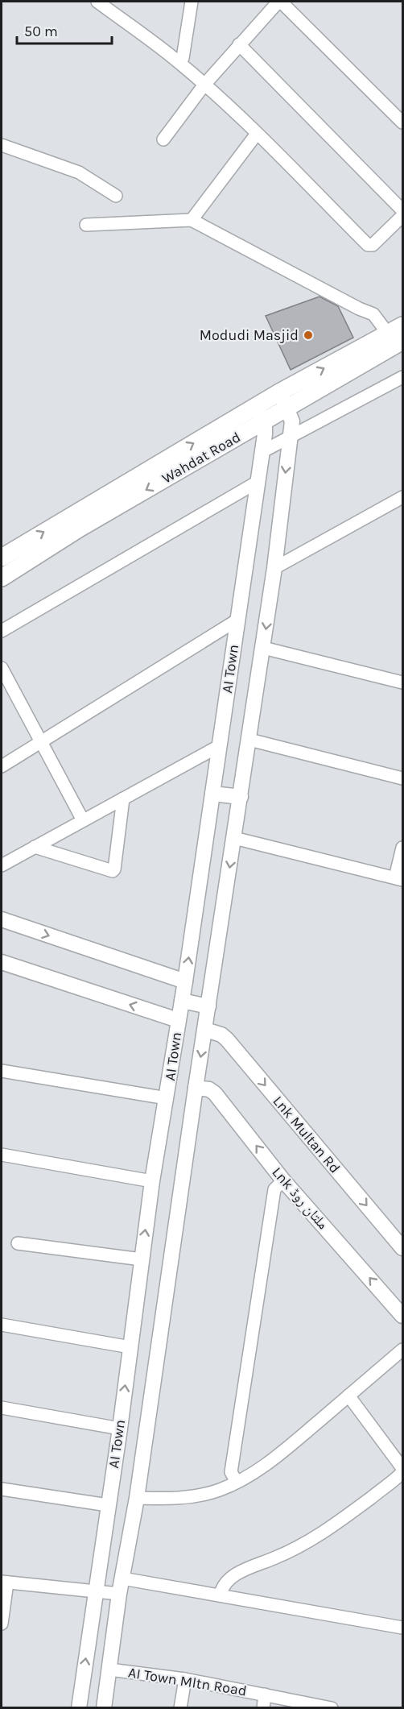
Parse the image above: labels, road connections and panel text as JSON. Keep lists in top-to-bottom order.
{
  "streets": {
    "main road": ["Wahdat Road"],
    "street": [
      "AI Town",
      "Lnk Multan Rd",
      "Lnk ملتان روڈ",
      "AI Town Mltn Road"
    ]
  },
  "crossings": [
    ["Wahdat Road", "AI Town"]
  ],
  "one_way": ["Lnk Multan Rd", "Lnk ملتان روڈ"],
  "places": ["Modudi Masjid"],
  "scale_bar": "50 m"
}
